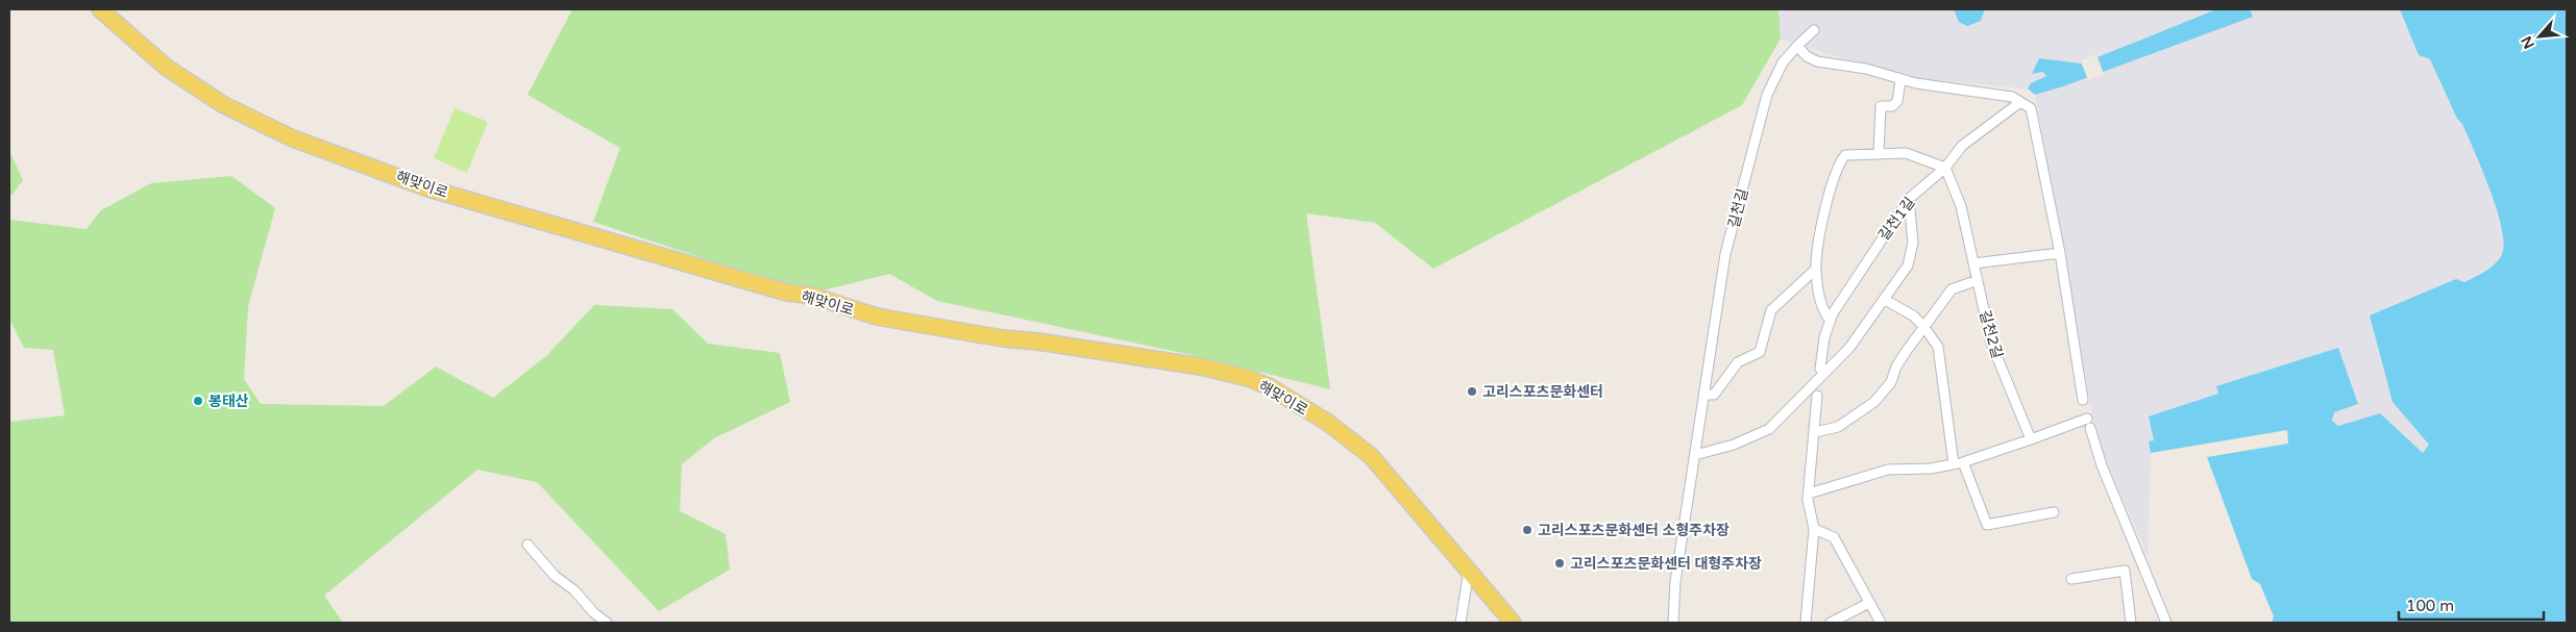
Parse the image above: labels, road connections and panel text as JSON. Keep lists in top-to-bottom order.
{
  "streets": {
    "main road": ["해맞이로"],
    "street": ["길천길", "길천1길", "길천2길"]
  },
  "crossings": [
    ["길천1길", "길천2길"]
  ],
  "places": [
    "고리스포츠문화센터",
    "봉태산",
    "고리스포츠문화센터 소형주차장",
    "고리스포츠문화센터 대형주차장"
  ],
  "scale_bar": "100 m",
  "north": "bottom left"
}
